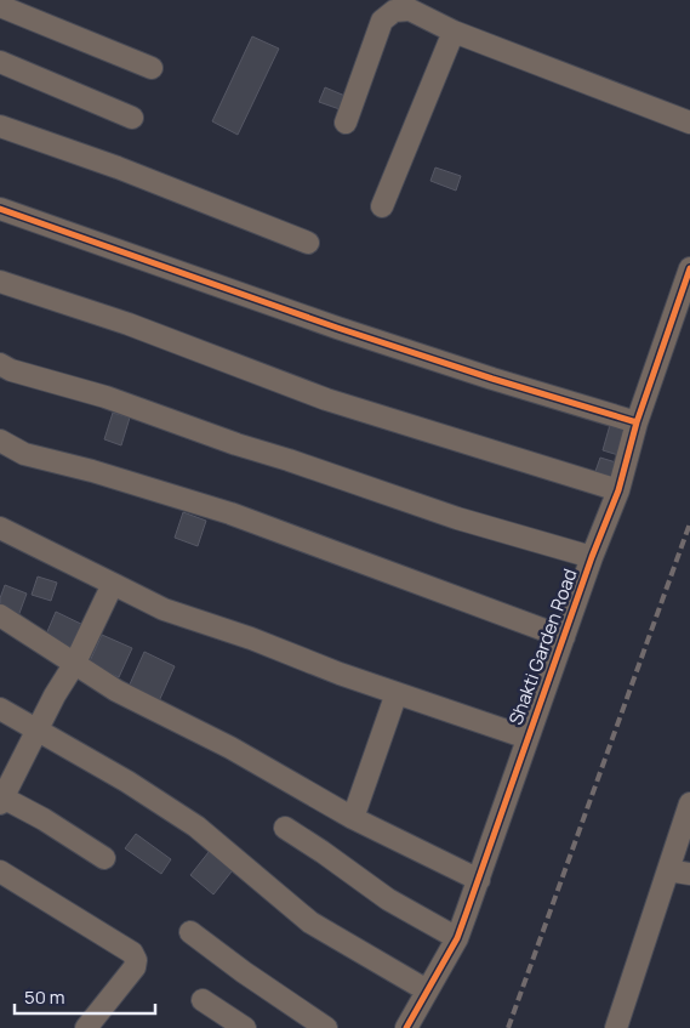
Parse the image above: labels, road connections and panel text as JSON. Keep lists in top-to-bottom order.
{
  "streets": {
    "street": ["Shakti Garden Road"]
  },
  "scale_bar": "50 m"
}
